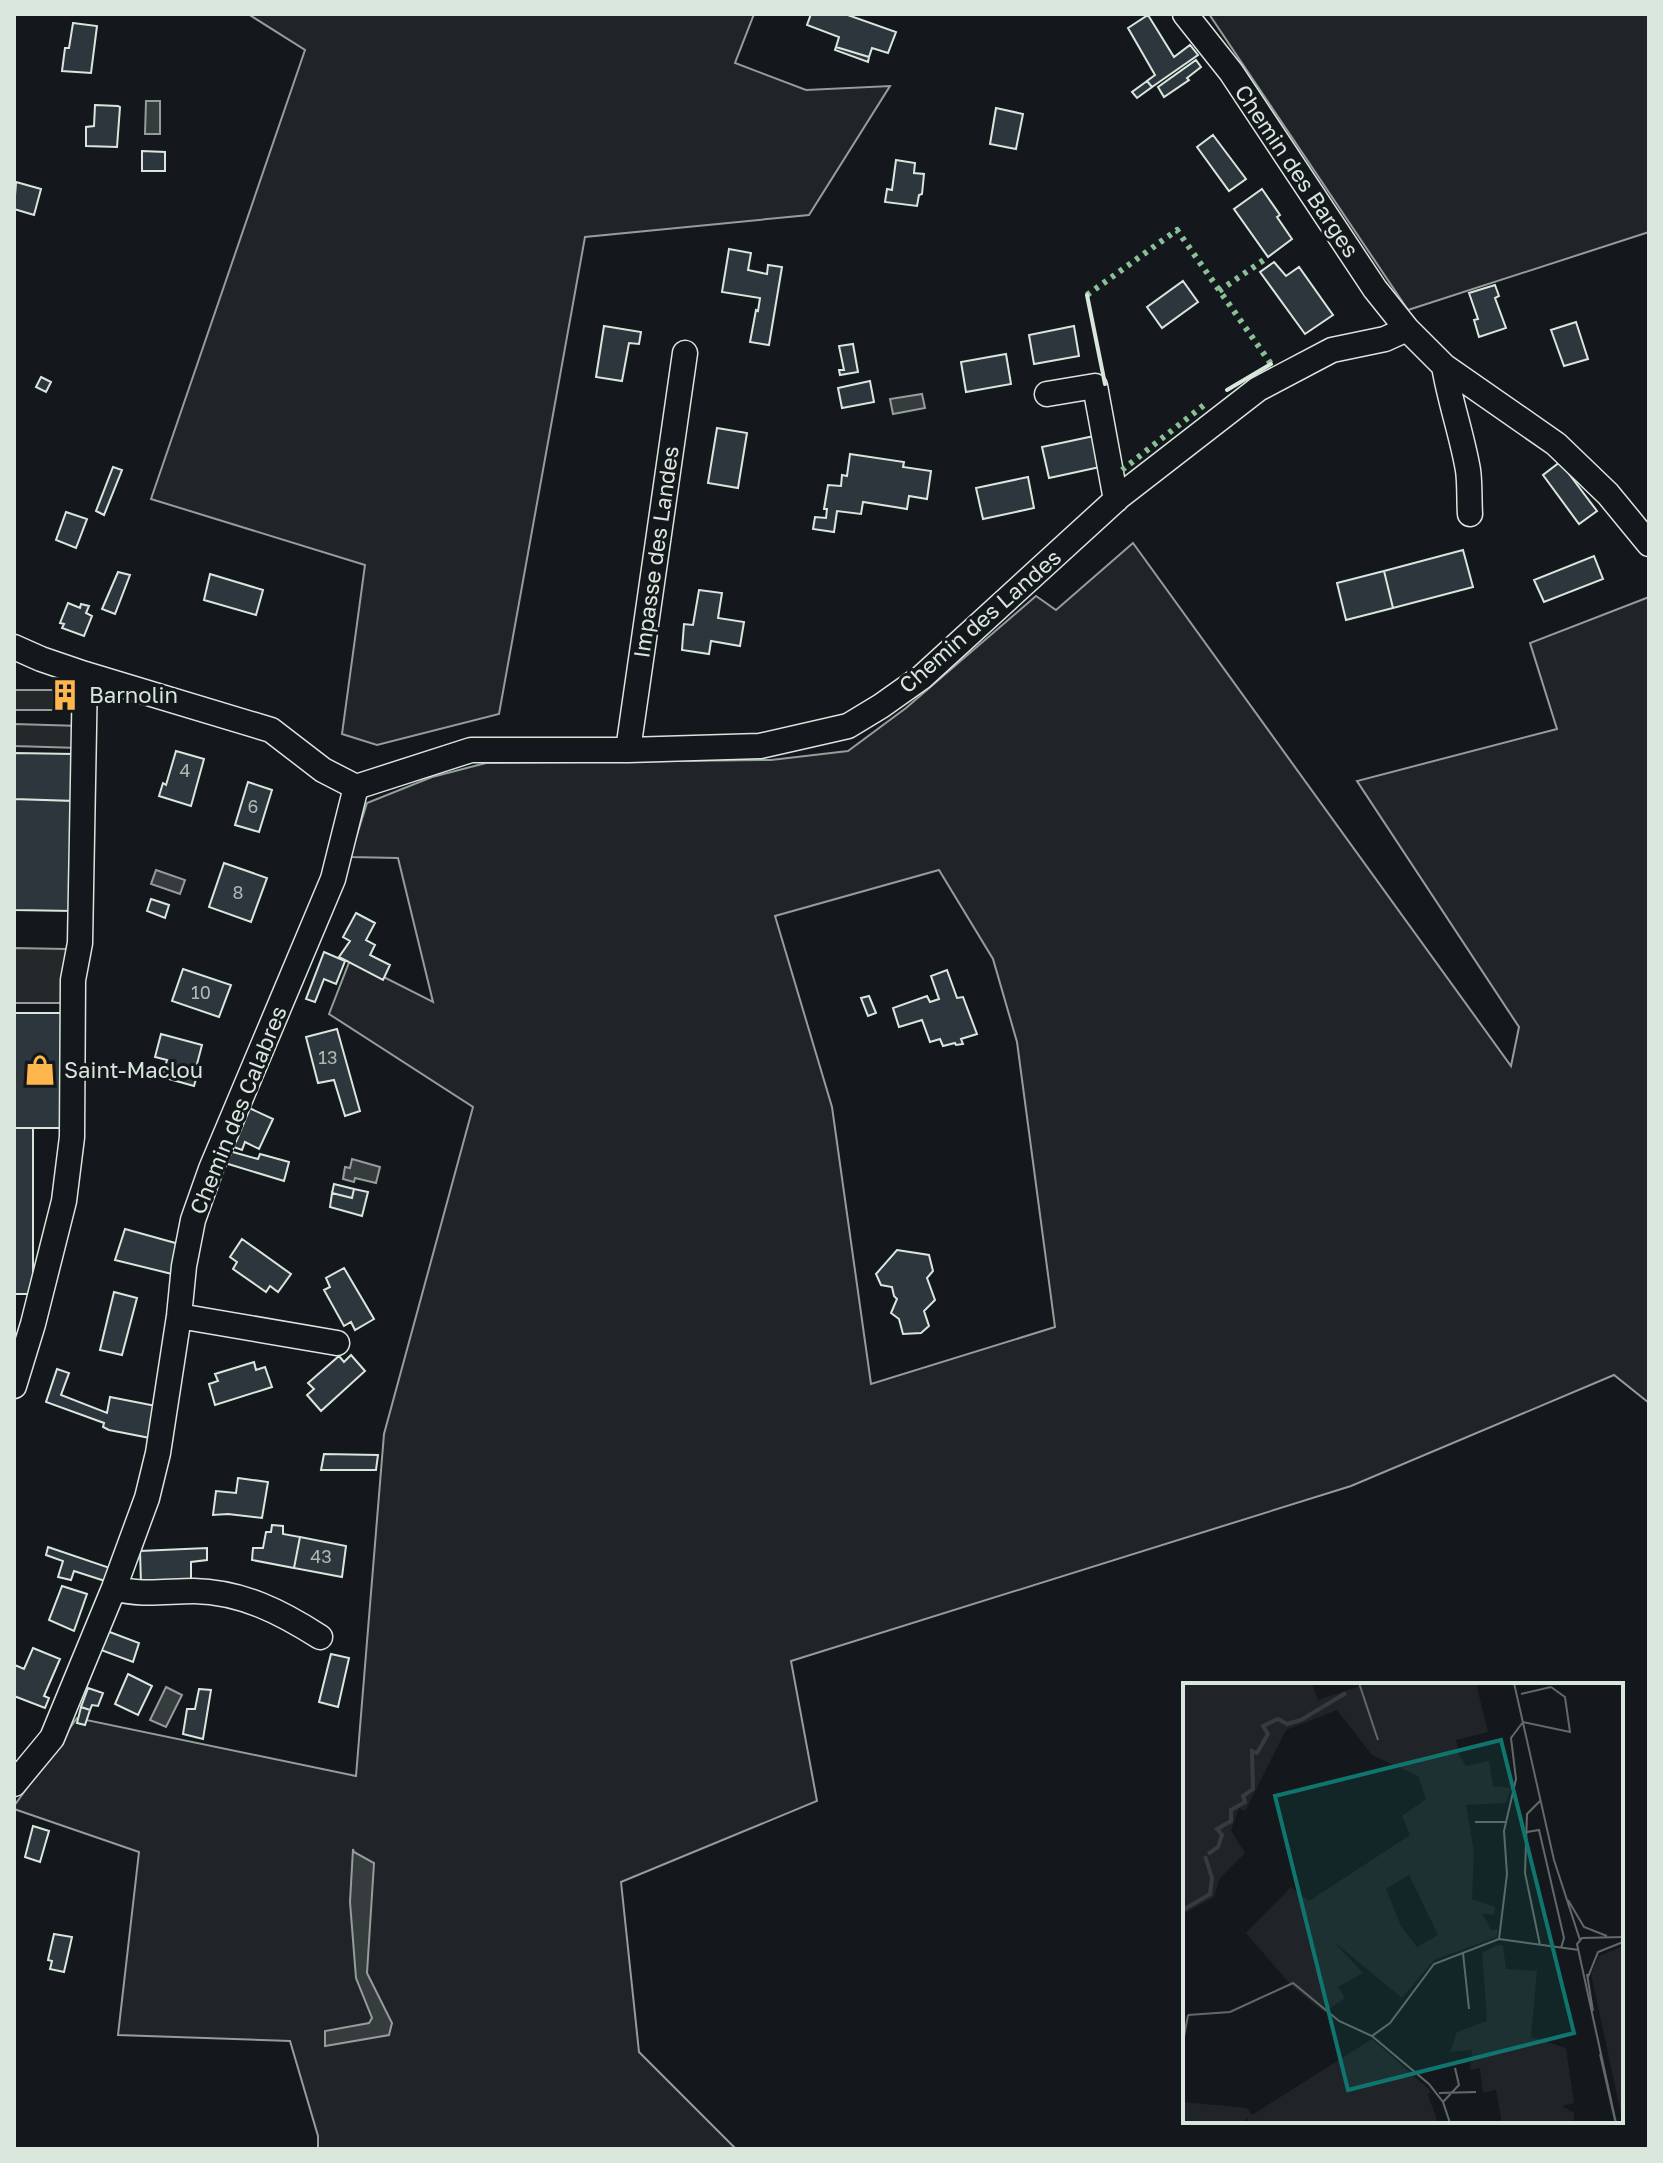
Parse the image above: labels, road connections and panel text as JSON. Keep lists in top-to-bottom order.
{
  "streets": {
    "street": [
      "Chemin des Barges",
      "Impasse des Landes",
      "Chemin des Landes",
      "Chemin des Calabres"
    ]
  },
  "crossings": [
    ["Chemin des Barges", "Chemin des Landes"],
    ["Impasse des Landes", "Chemin des Landes"],
    ["Chemin des Landes", "Chemin des Calabres"]
  ],
  "places": {
    "building": ["Barnolin"],
    "shop": ["Saint-Maclou"]
  },
  "house_numbers": [
    "4",
    "6",
    "8",
    "10",
    "13",
    "43"
  ]
}
